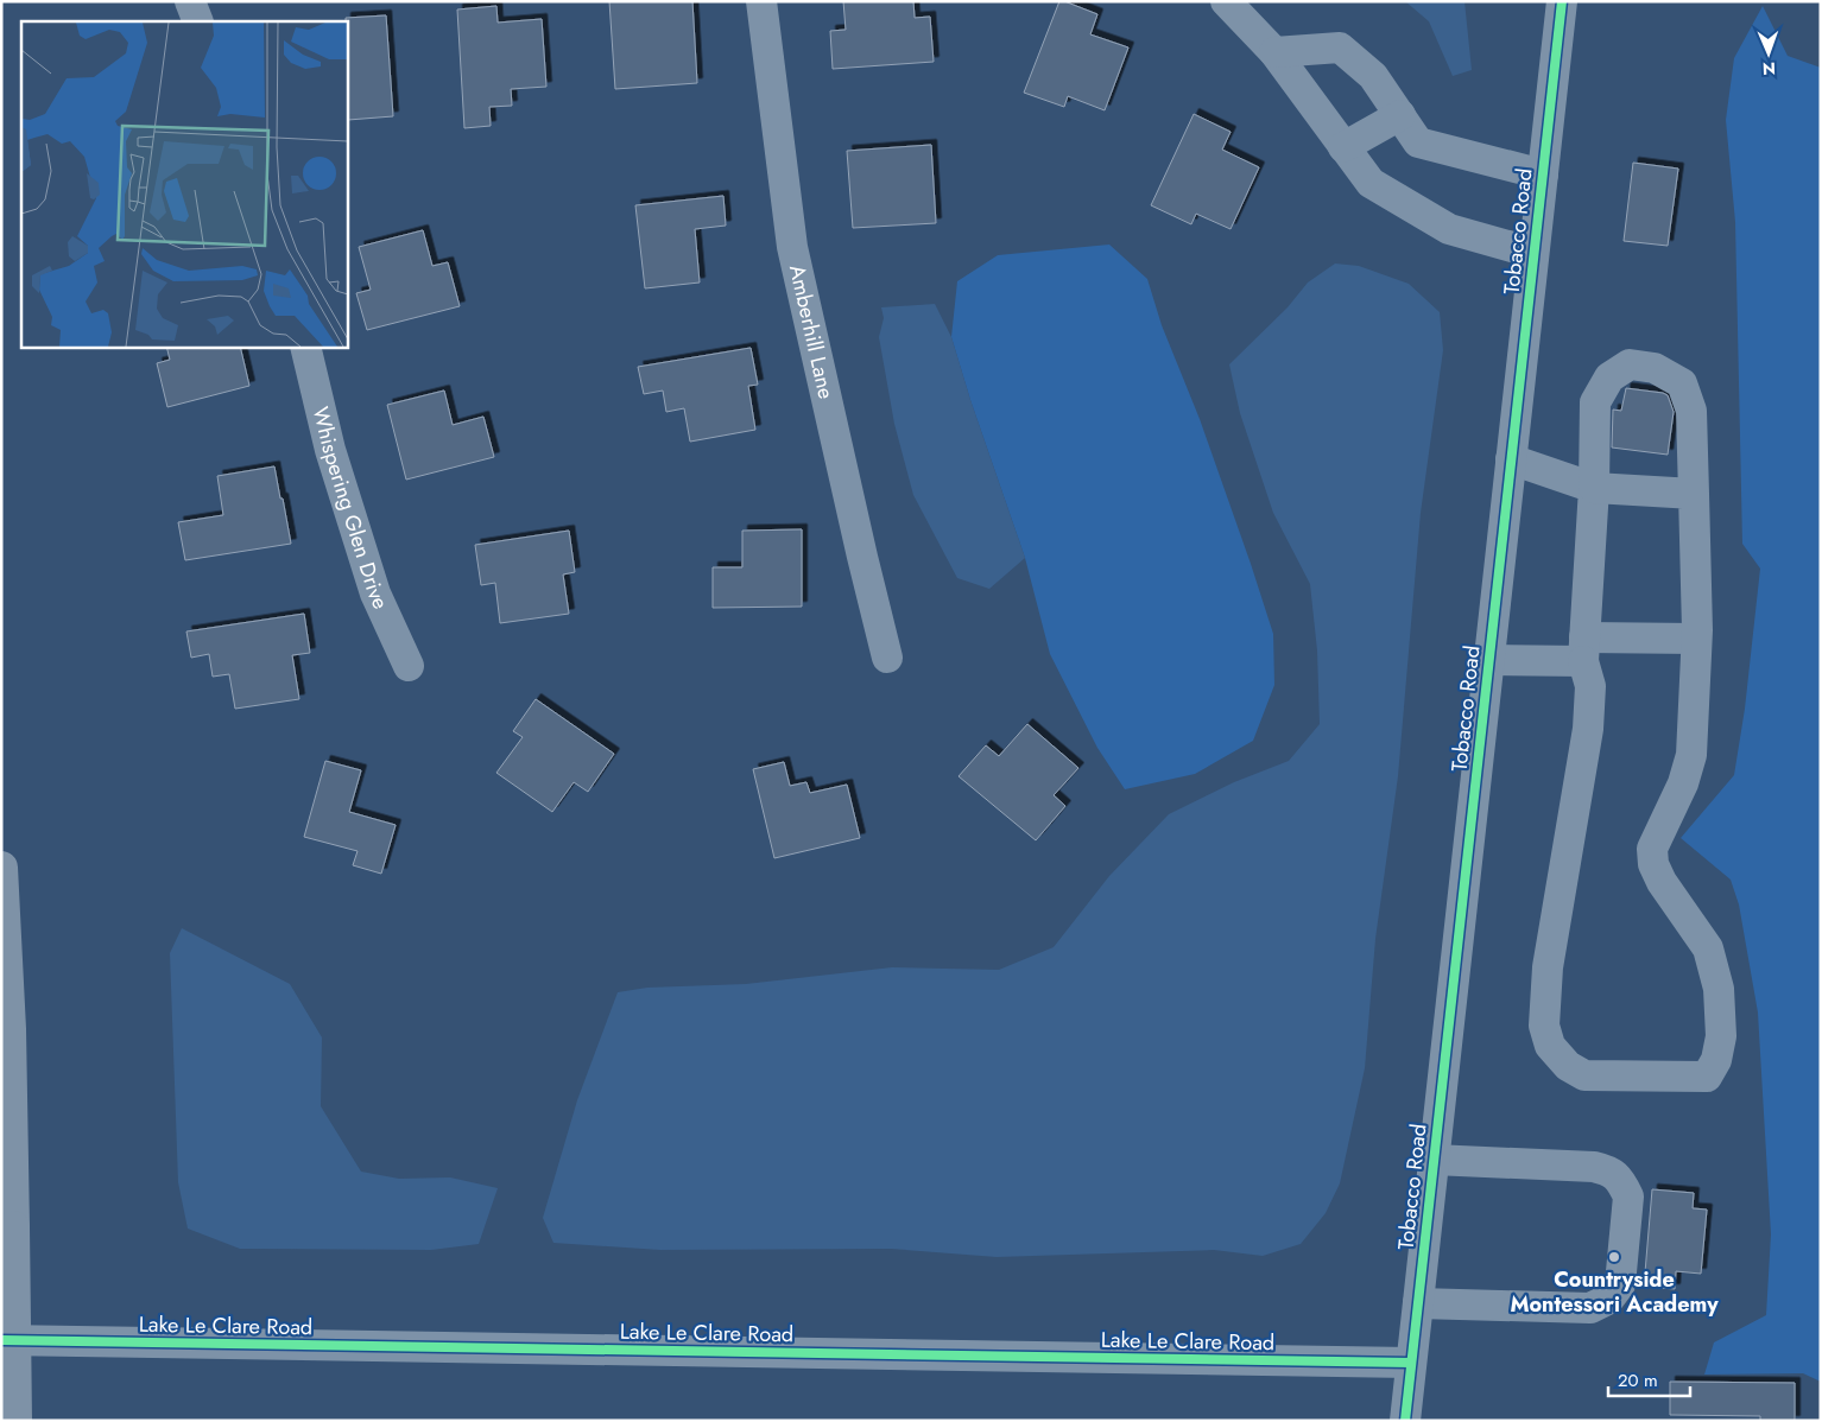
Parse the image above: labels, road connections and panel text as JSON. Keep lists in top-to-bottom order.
{
  "streets": {
    "street": [
      "Tobacco Road",
      "Amberhill Lane",
      "Whispering Glen Drive",
      "Lake Le Clare Road"
    ]
  },
  "crossings": [
    ["Tobacco Road", "Lake Le Clare Road"]
  ],
  "places": ["Countryside Montessori Academy"],
  "scale_bar": "20 m",
  "north": "bottom"
}
